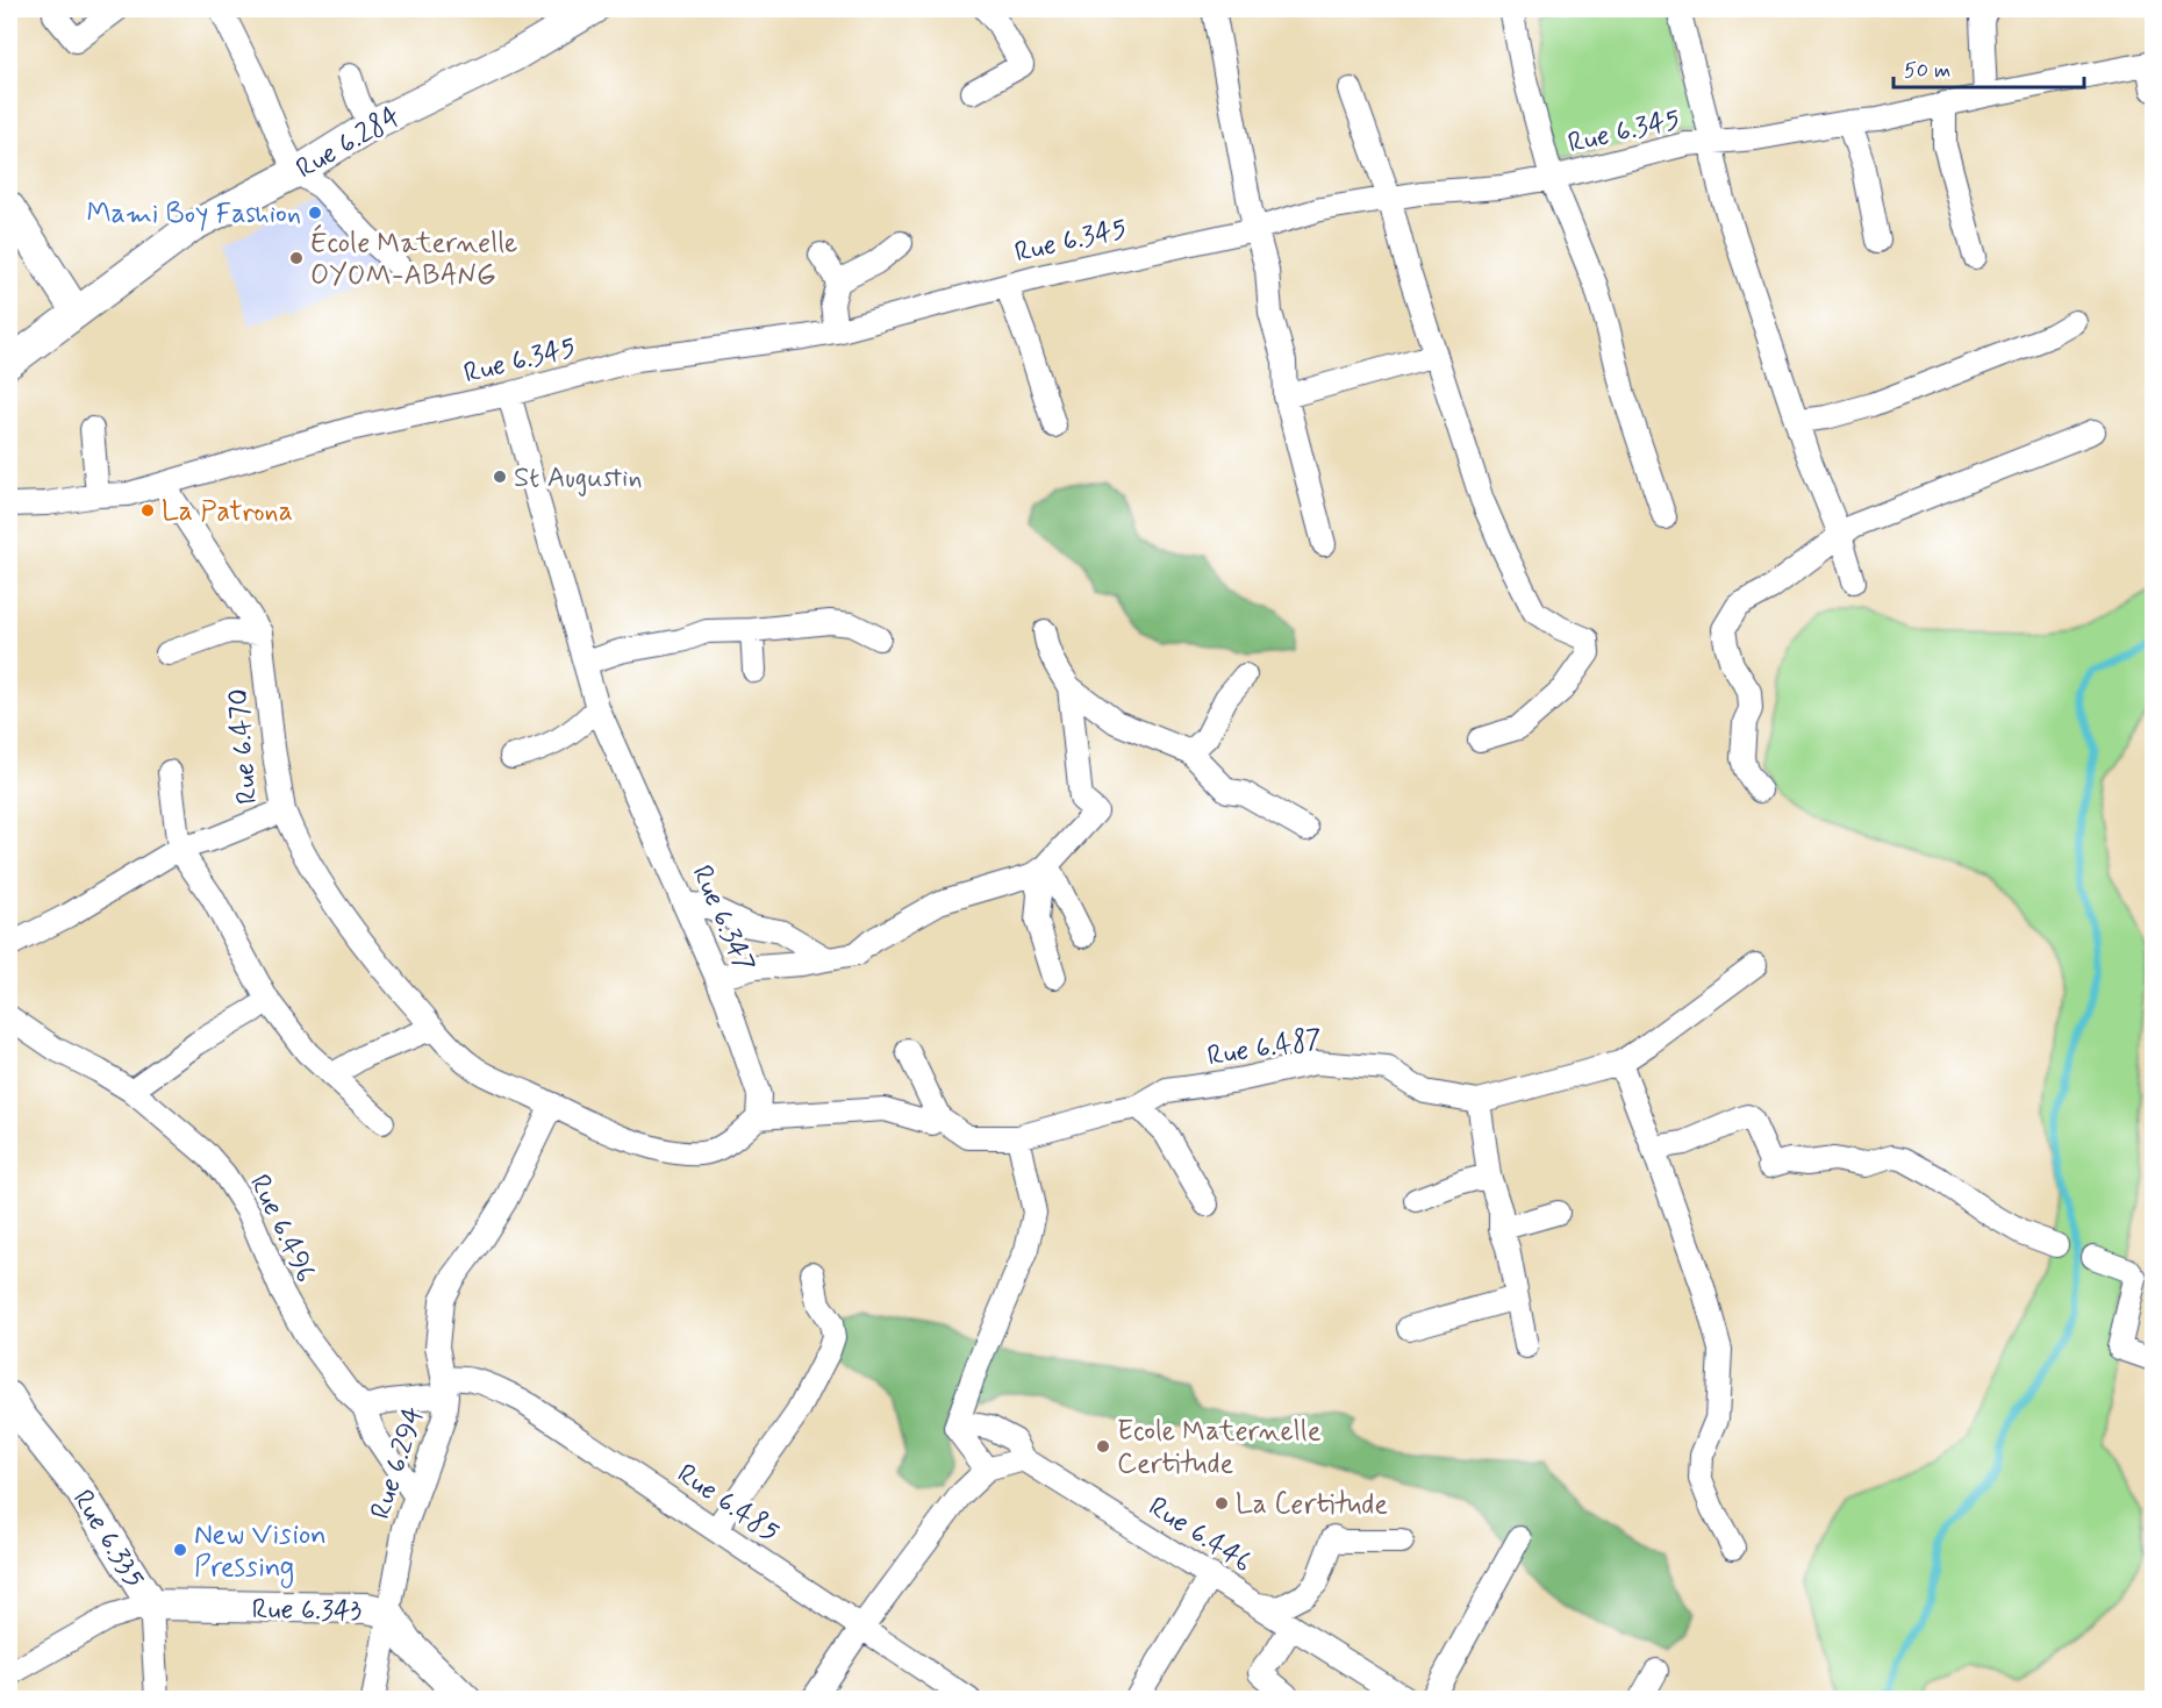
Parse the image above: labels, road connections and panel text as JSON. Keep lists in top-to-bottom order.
{
  "streets": {
    "street": [
      "Rue 6.345",
      "Rue 6.284",
      "Rue 6.470",
      "Rue 6.347",
      "Rue 6.487",
      "Rue 6.496",
      "Rue 6.294",
      "Rue 6.485",
      "Rue 6.446",
      "Rue 6.335",
      "Rue 6.343"
    ]
  },
  "crossings": [
    ["Rue 6.345", "Rue 6.470"],
    ["Rue 6.345", "Rue 6.347"],
    ["Rue 6.496", "Rue 6.294"],
    ["Rue 6.496", "Rue 6.485"],
    ["Rue 6.294", "Rue 6.485"],
    ["Rue 6.294", "Rue 6.343"],
    ["Rue 6.335", "Rue 6.343"]
  ],
  "places": [
    "Mami Boy Fashion",
    "École Maternelle OYOM-ABANG",
    "St Augustin",
    "La Patrona",
    "Ecole Maternelle Certitude",
    "La Certitude",
    "New Vision Pressing"
  ],
  "scale_bar": "50 m"
}
